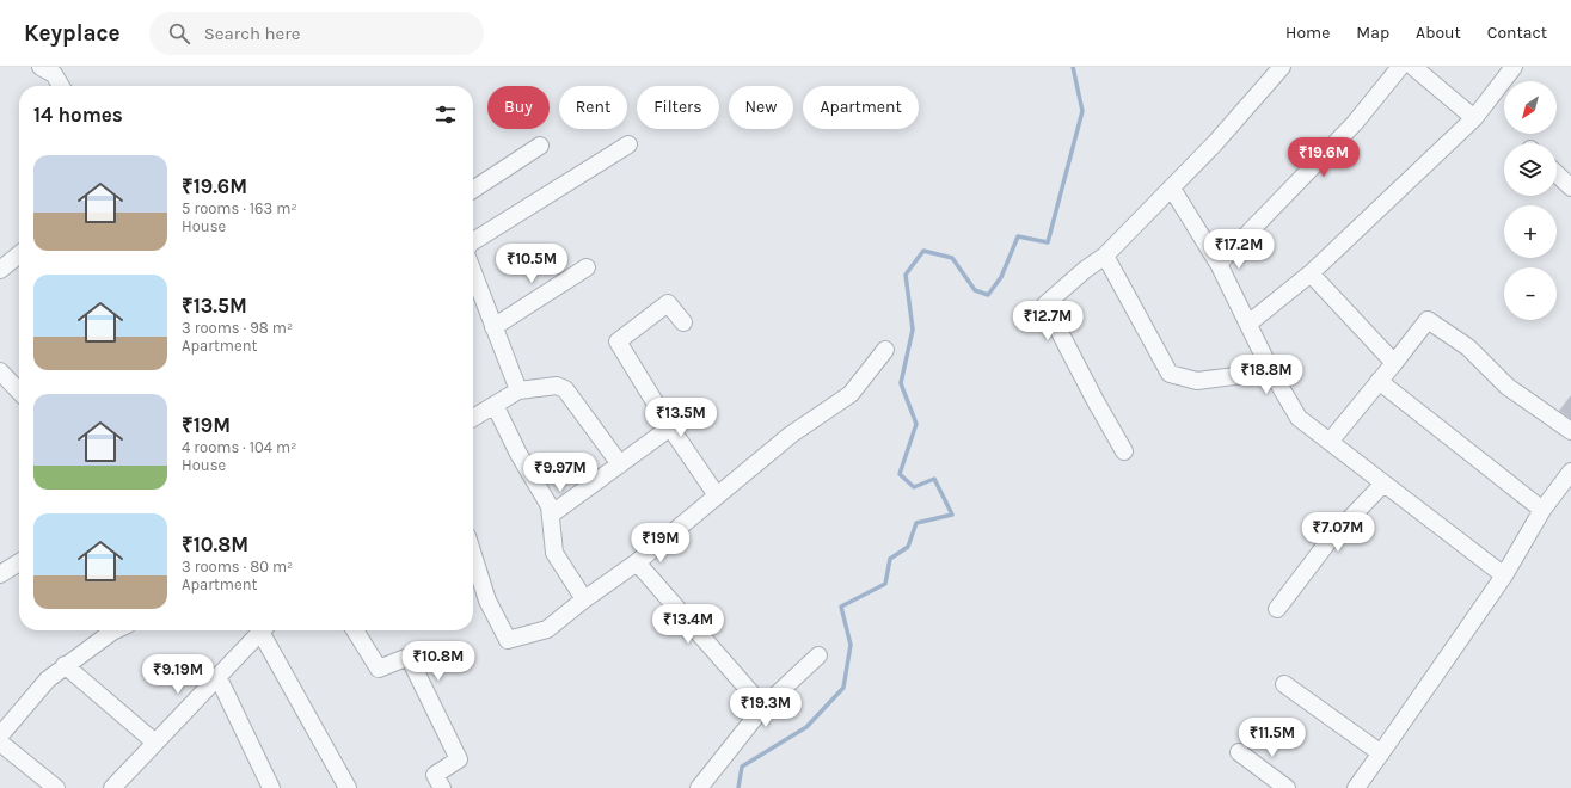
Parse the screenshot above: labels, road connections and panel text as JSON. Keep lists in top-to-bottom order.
{
  "north": "bottom left",
  "page": {
    "header": "Keyplace",
    "search": "Search here",
    "nav": [
      "Home",
      "Map",
      "About",
      "Contact"
    ],
    "map_buttons": ["+", "−"],
    "chip": [
      "Buy",
      "Rent",
      "Filters",
      "New",
      "Apartment"
    ],
    "heading": "14 homes",
    "price": [
      "₹19.6M",
      "₹17.2M",
      "₹10.5M",
      "₹12.7M",
      "₹18.8M",
      "₹13.5M",
      "₹9.97M",
      "₹7.07M",
      "₹19M",
      "₹13.4M",
      "₹10.8M",
      "₹9.19M",
      "₹19.3M",
      "₹11.5M"
    ],
    "list": [
      {
        "name": "₹19.6M",
        "note": "5 rooms · 163 m² · House"
      },
      {
        "name": "₹13.5M",
        "note": "3 rooms · 98 m² · Apartment"
      },
      {
        "name": "₹19M",
        "note": "4 rooms · 104 m² · House"
      },
      {
        "name": "₹10.8M",
        "note": "3 rooms · 80 m² · Apartment"
      }
    ]
  }
}
